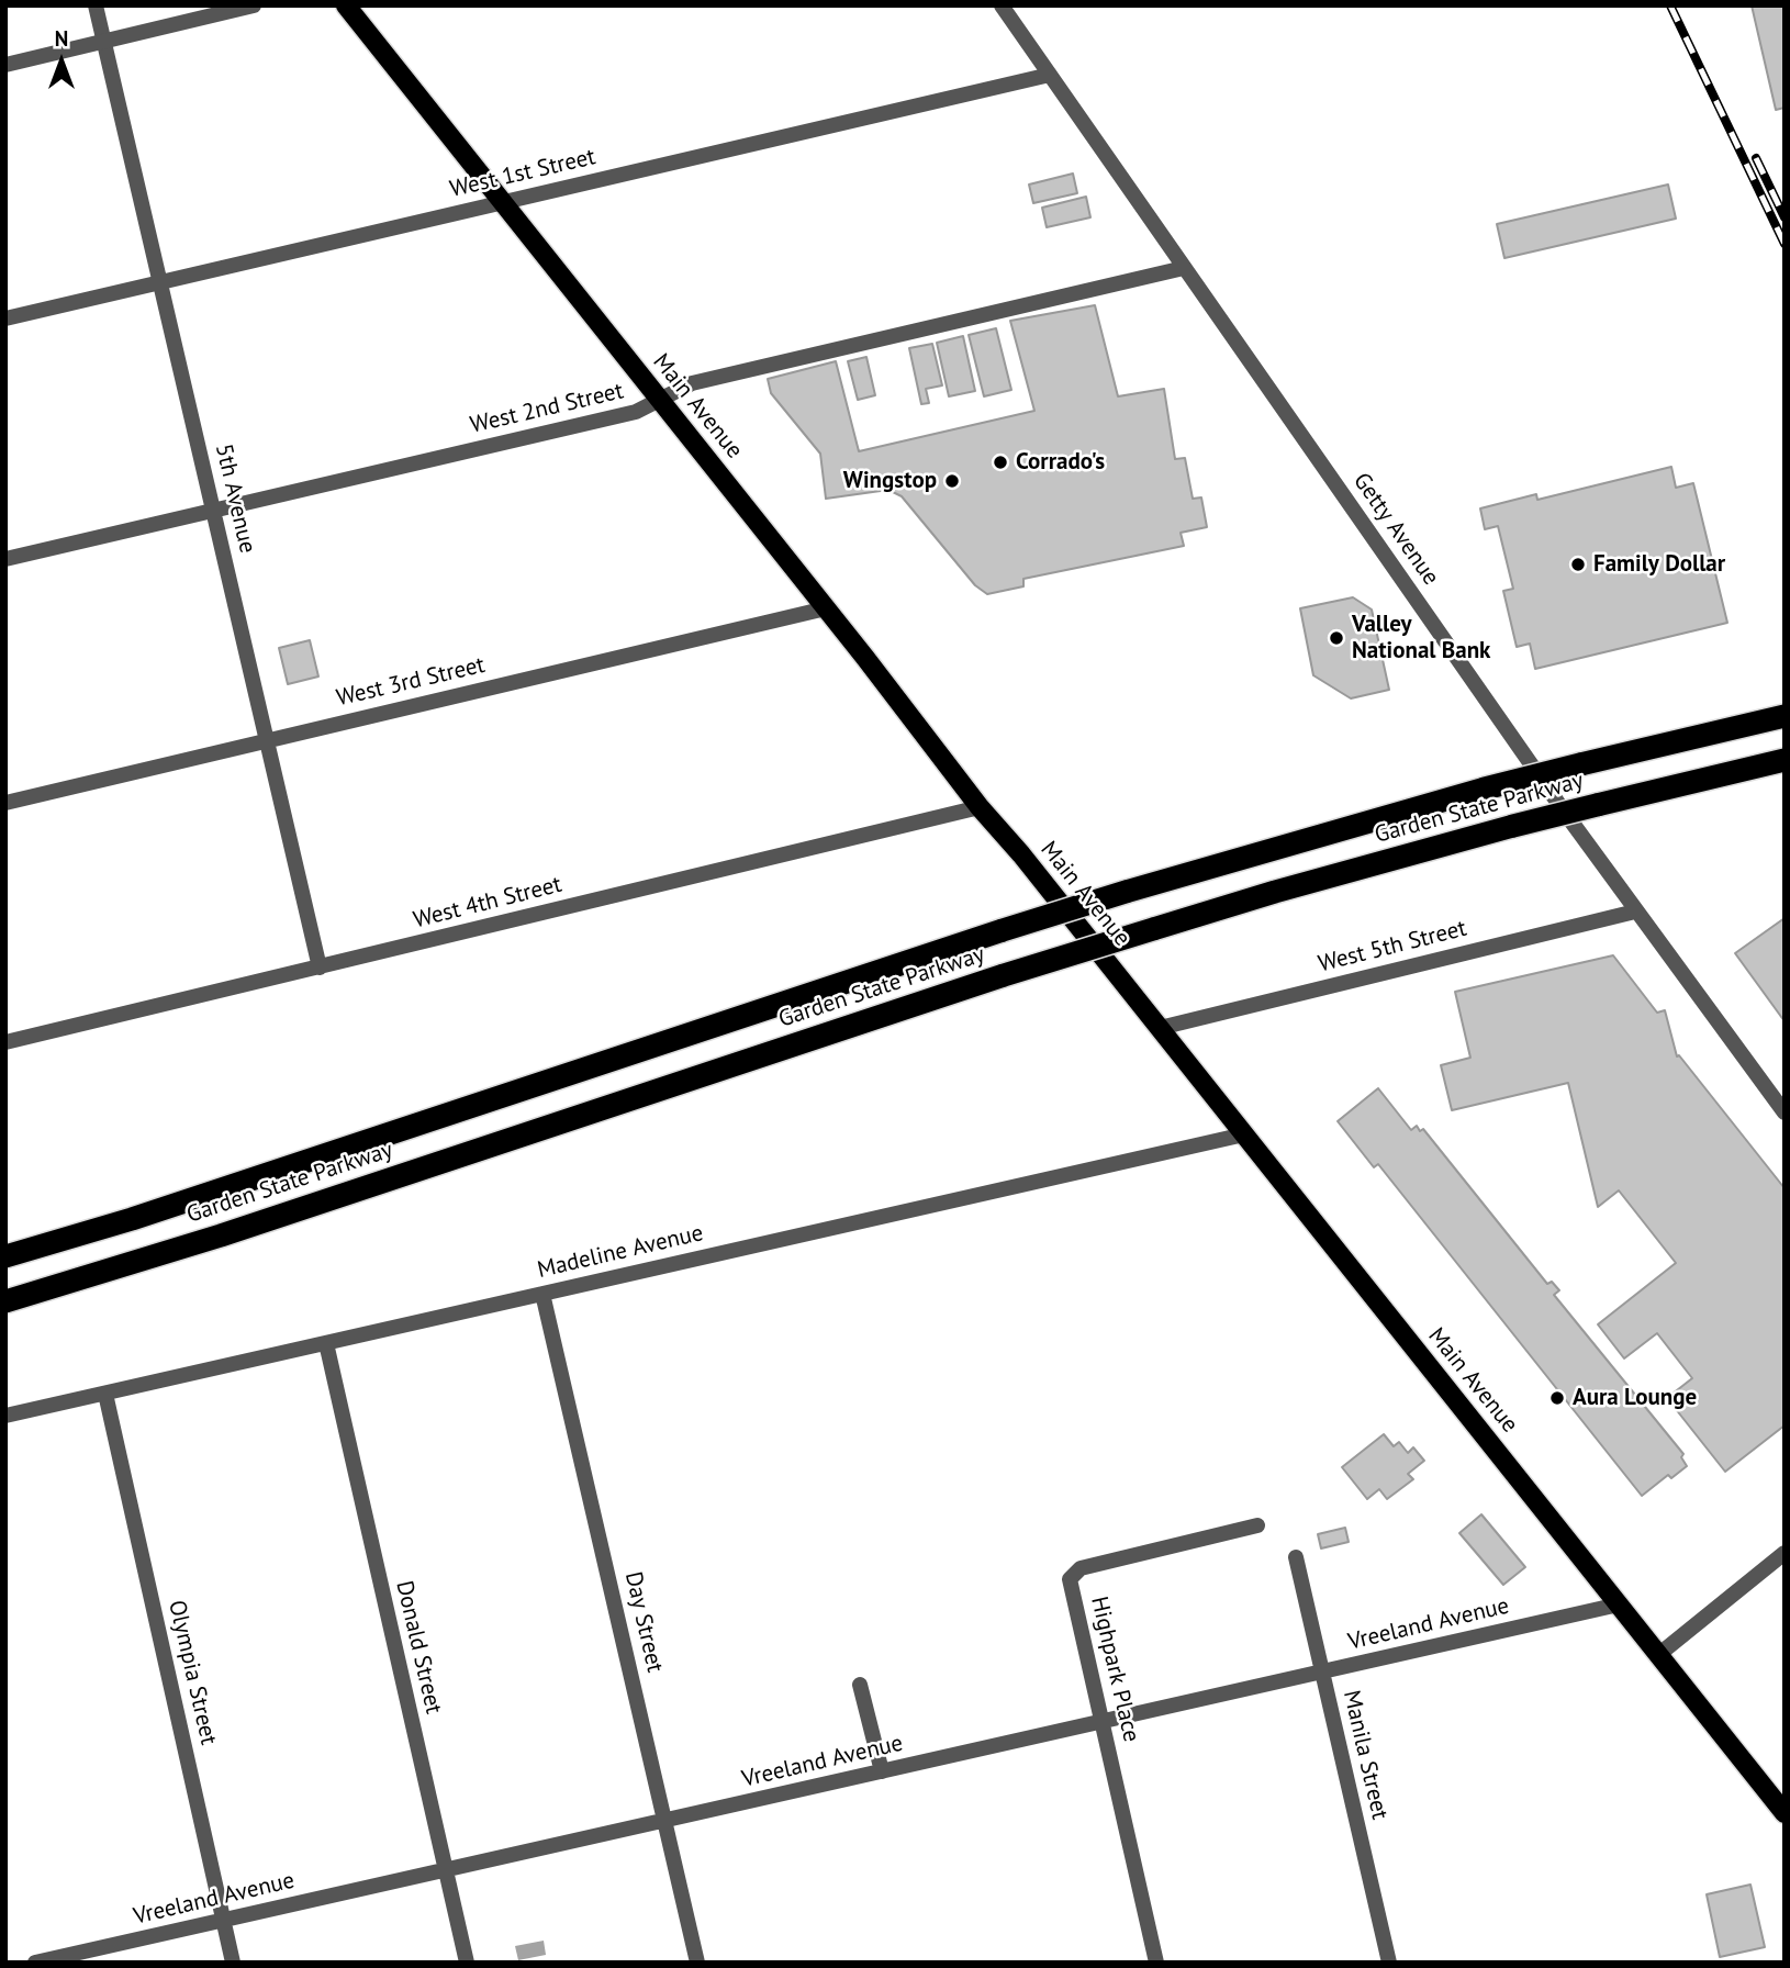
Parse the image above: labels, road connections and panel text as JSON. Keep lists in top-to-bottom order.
{
  "streets": {
    "highway": ["Garden State Parkway"],
    "main road": ["Main Avenue"],
    "street": [
      "West 1st Street",
      "West 2nd Street",
      "5th Avenue",
      "Getty Avenue",
      "West 3rd Street",
      "West 4th Street",
      "West 5th Street",
      "Madeline Avenue",
      "Day Street",
      "Vreeland Avenue",
      "Donald Street",
      "Highpark Place",
      "Olympia Street",
      "Manila Street"
    ]
  },
  "crossings": [
    ["West 1st Street", "Main Avenue"],
    ["West 1st Street", "5th Avenue"],
    ["West 1st Street", "Getty Avenue"],
    ["Main Avenue", "West 2nd Street"],
    ["Main Avenue", "West 3rd Street"],
    ["Main Avenue", "West 4th Street"],
    ["Main Avenue", "West 5th Street"],
    ["Main Avenue", "Madeline Avenue"],
    ["Main Avenue", "Vreeland Avenue"],
    ["West 2nd Street", "5th Avenue"],
    ["West 2nd Street", "Getty Avenue"],
    ["5th Avenue", "West 3rd Street"],
    ["5th Avenue", "West 4th Street"],
    ["Getty Avenue", "West 5th Street"],
    ["Madeline Avenue", "Day Street"],
    ["Madeline Avenue", "Donald Street"],
    ["Madeline Avenue", "Olympia Street"],
    ["Day Street", "Vreeland Avenue"],
    ["Vreeland Avenue", "Donald Street"],
    ["Vreeland Avenue", "Highpark Place"],
    ["Vreeland Avenue", "Olympia Street"],
    ["Vreeland Avenue", "Manila Street"]
  ],
  "places": [
    "Corrado's",
    "Wingstop",
    "Family Dollar",
    "Valley National Bank",
    "Aura Lounge"
  ],
  "north": "top"
}
